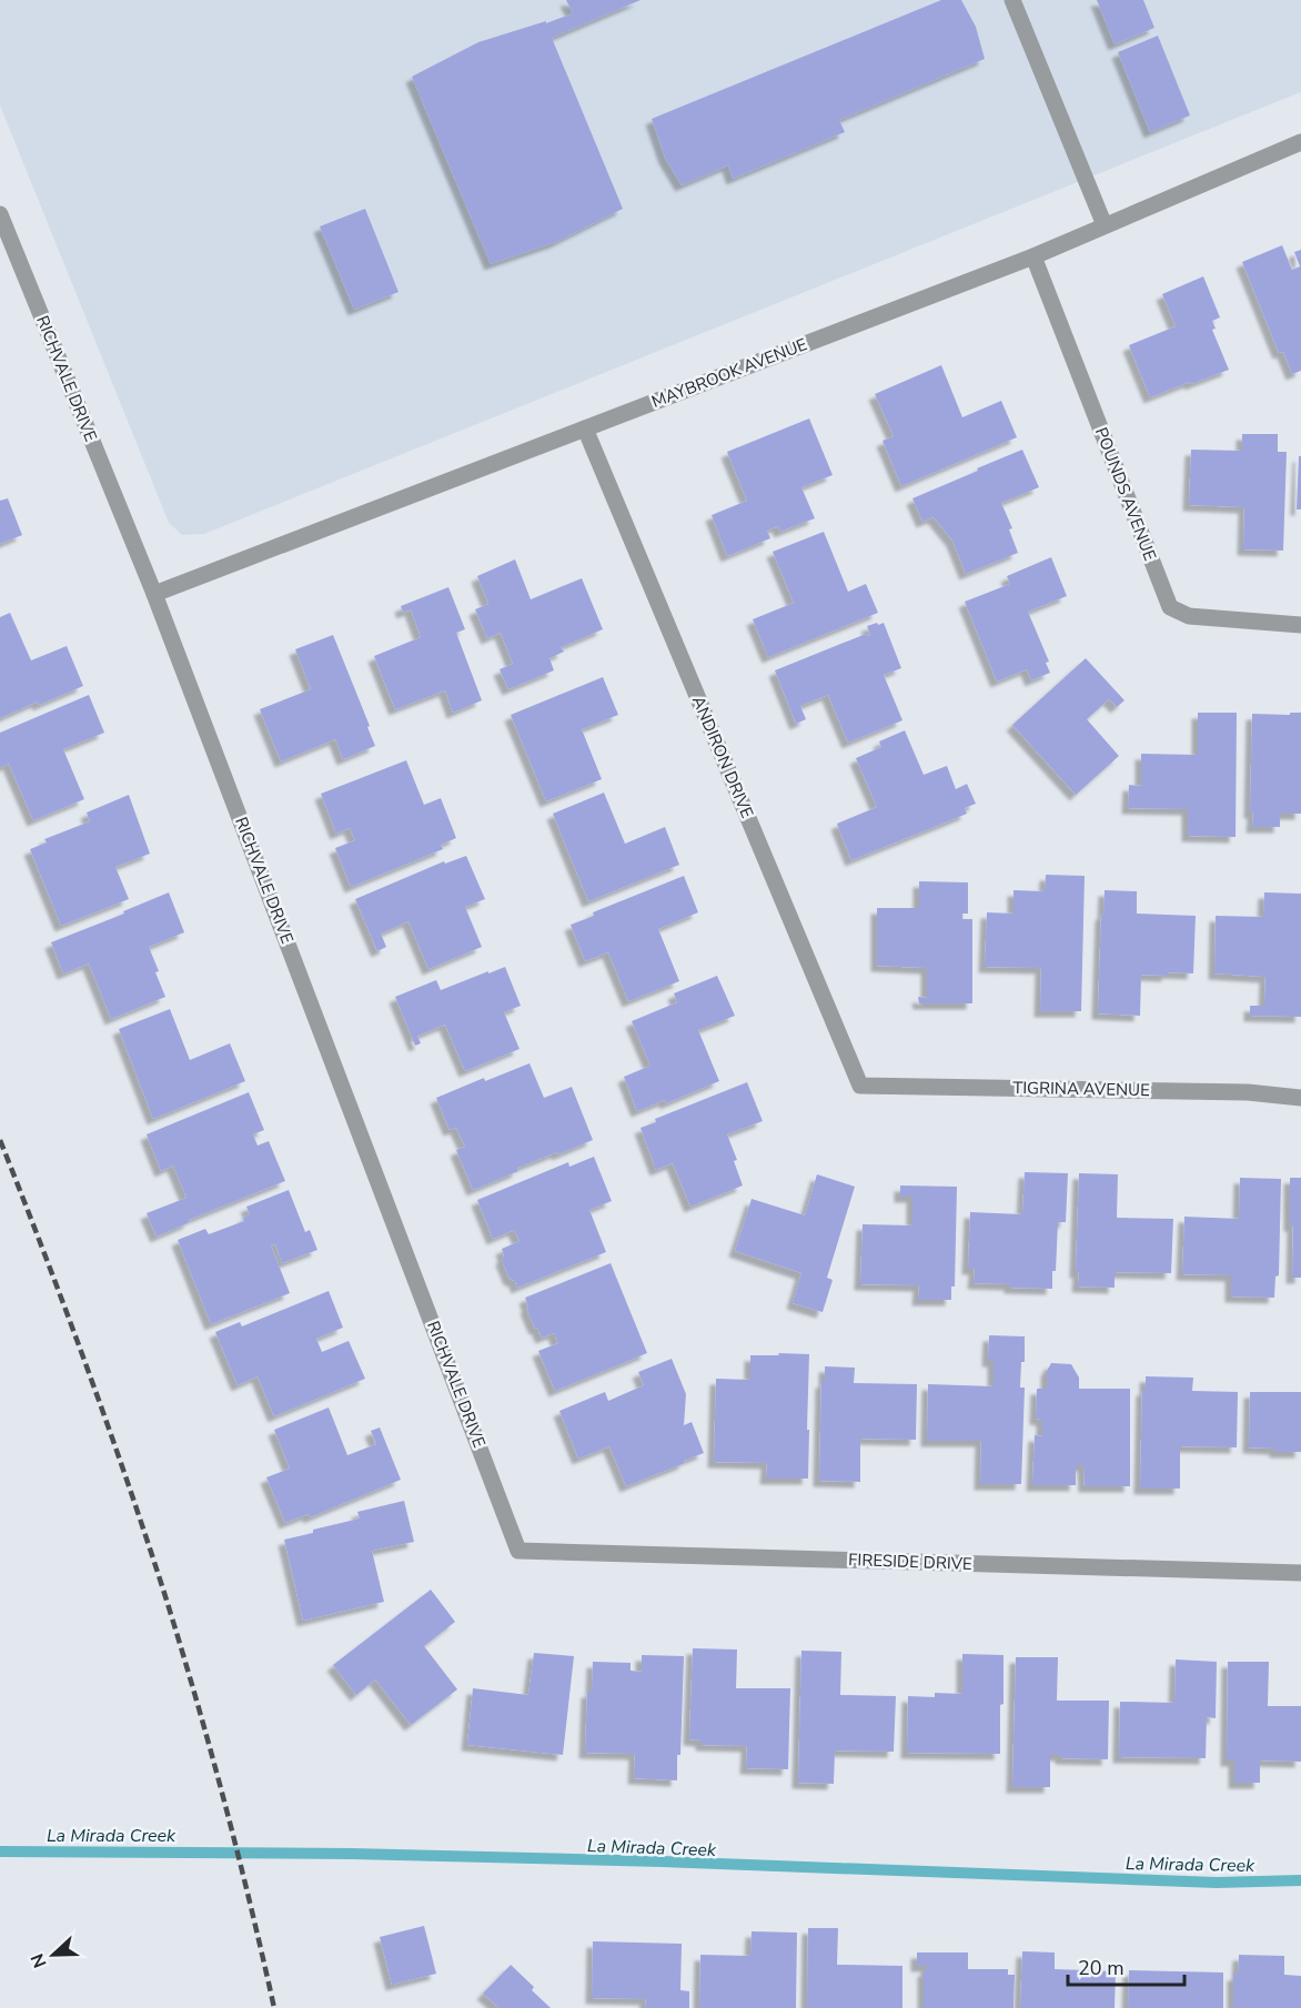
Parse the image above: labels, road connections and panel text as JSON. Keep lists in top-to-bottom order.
{
  "streets": {
    "street": [
      "MAYBROOK AVENUE",
      "RICHVALE DRIVE",
      "POUNDS AVENUE",
      "ANDIRON DRIVE",
      "TIGRINA AVENUE",
      "FIRESIDE DRIVE"
    ]
  },
  "crossings": [
    ["MAYBROOK AVENUE", "RICHVALE DRIVE"],
    ["MAYBROOK AVENUE", "POUNDS AVENUE"],
    ["MAYBROOK AVENUE", "ANDIRON DRIVE"],
    ["RICHVALE DRIVE", "FIRESIDE DRIVE"],
    ["ANDIRON DRIVE", "TIGRINA AVENUE"]
  ],
  "water": ["La Mirada Creek"],
  "scale_bar": "20 m",
  "north": "left"
}
